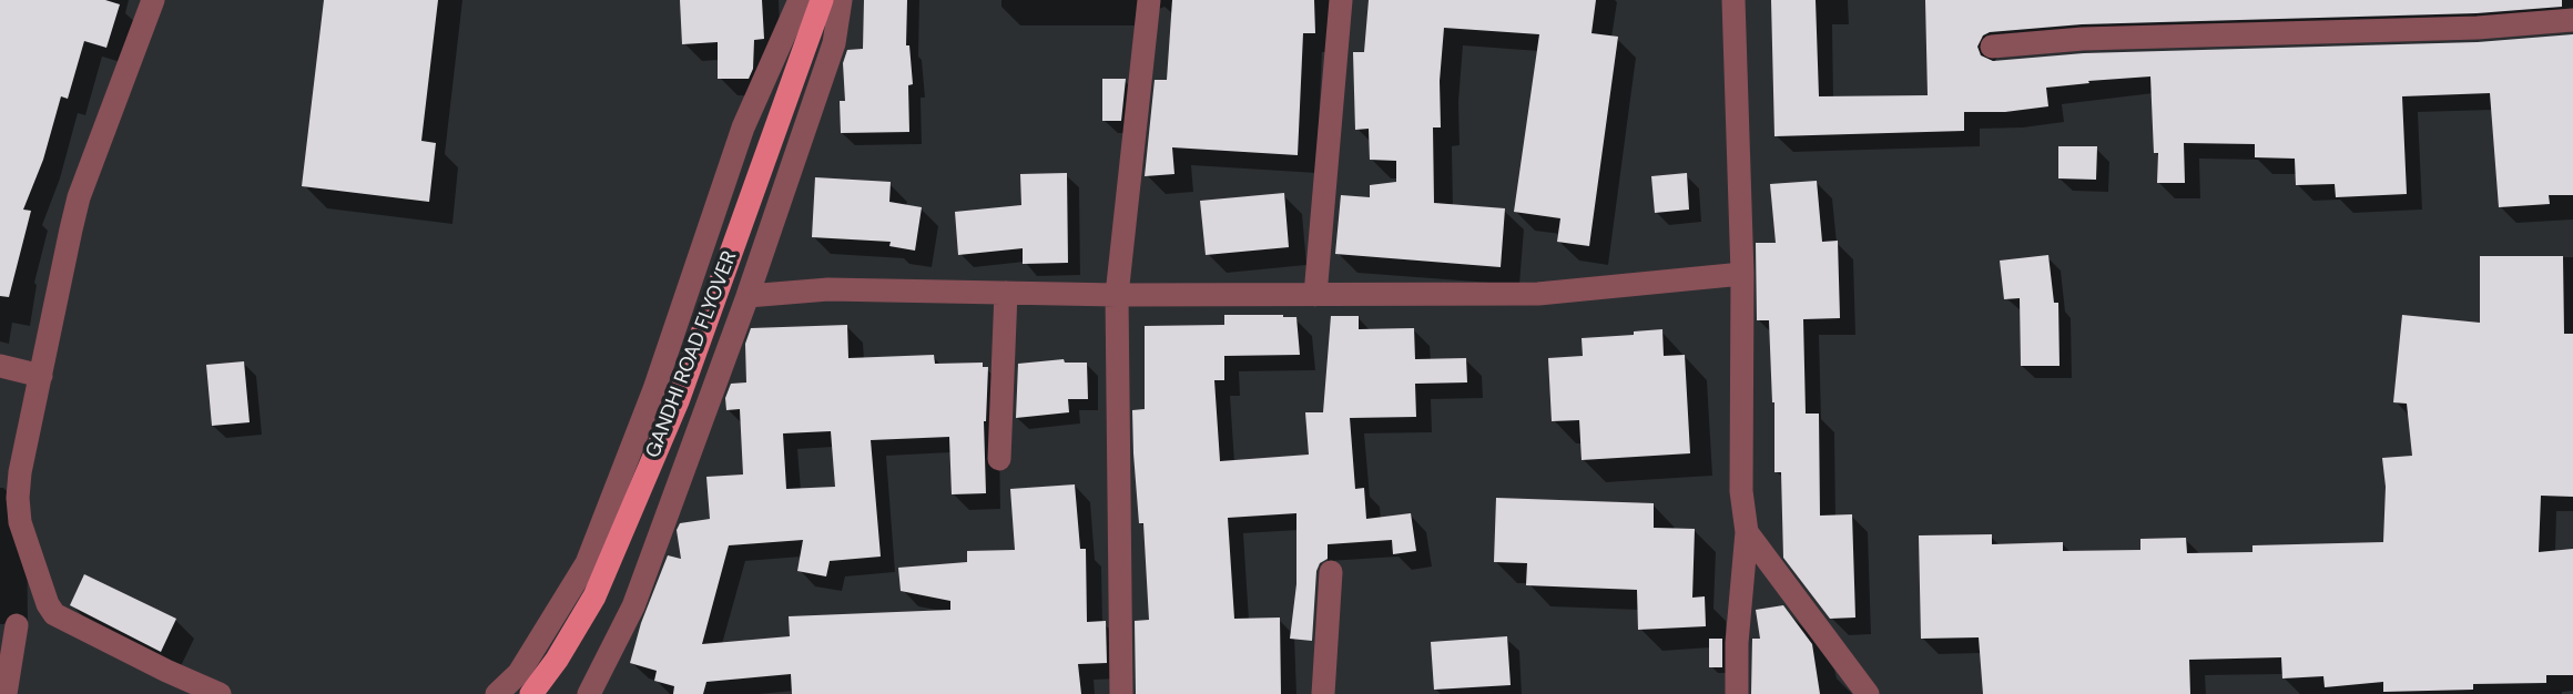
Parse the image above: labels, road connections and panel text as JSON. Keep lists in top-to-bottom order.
{
  "streets": {
    "main road": ["GANDHI ROAD FLYOVER"]
  }
}
